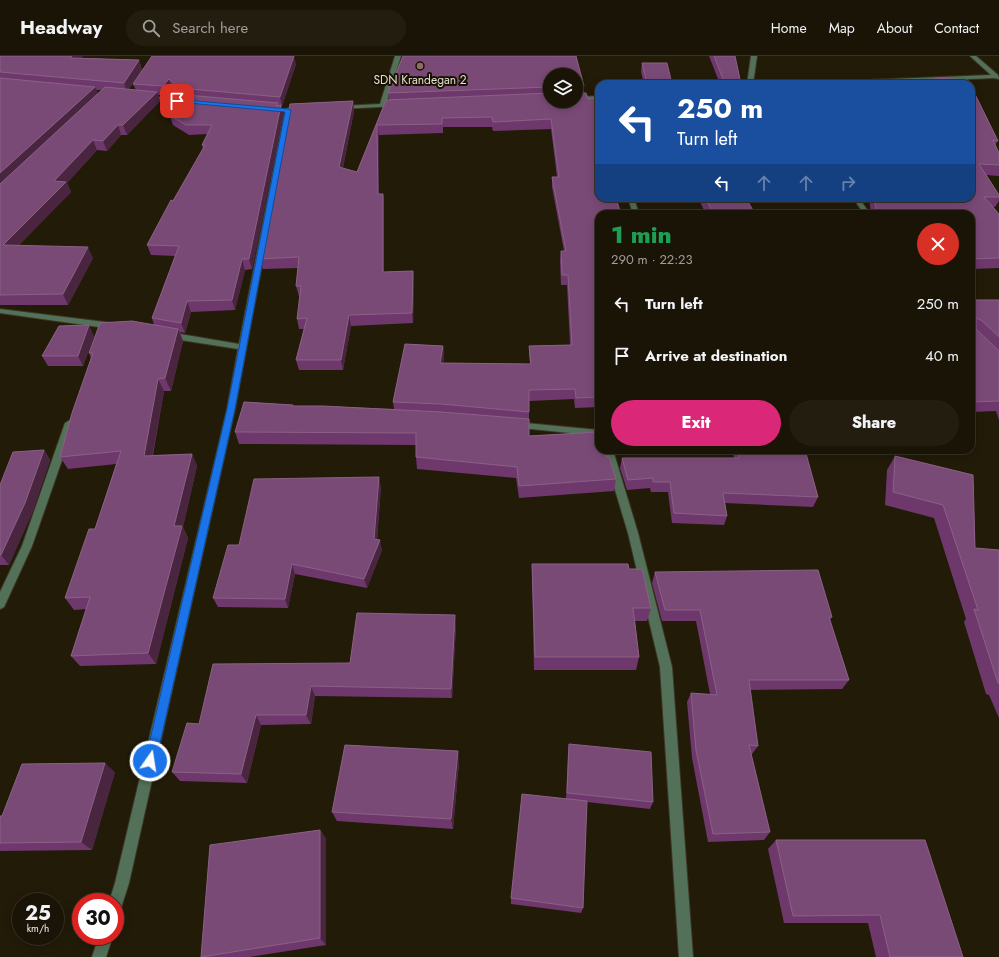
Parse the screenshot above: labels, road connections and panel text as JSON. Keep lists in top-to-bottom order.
{
  "places": ["SDN Krandegan 2"],
  "page": {
    "header": "Headway",
    "search": "Search here",
    "nav": [
      "Home",
      "Map",
      "About",
      "Contact"
    ],
    "turn": ["250 m", "Turn left"],
    "heading": ["1 min", "290 m · 22:23"],
    "list": [
      {
        "name": "Turn left",
        "value": "250 m"
      },
      {
        "name": "Arrive at destination",
        "value": "40 m"
      }
    ],
    "buttons": ["Exit", "Share"],
    "speed": "25 km/h",
    "limit": "30"
  }
}
